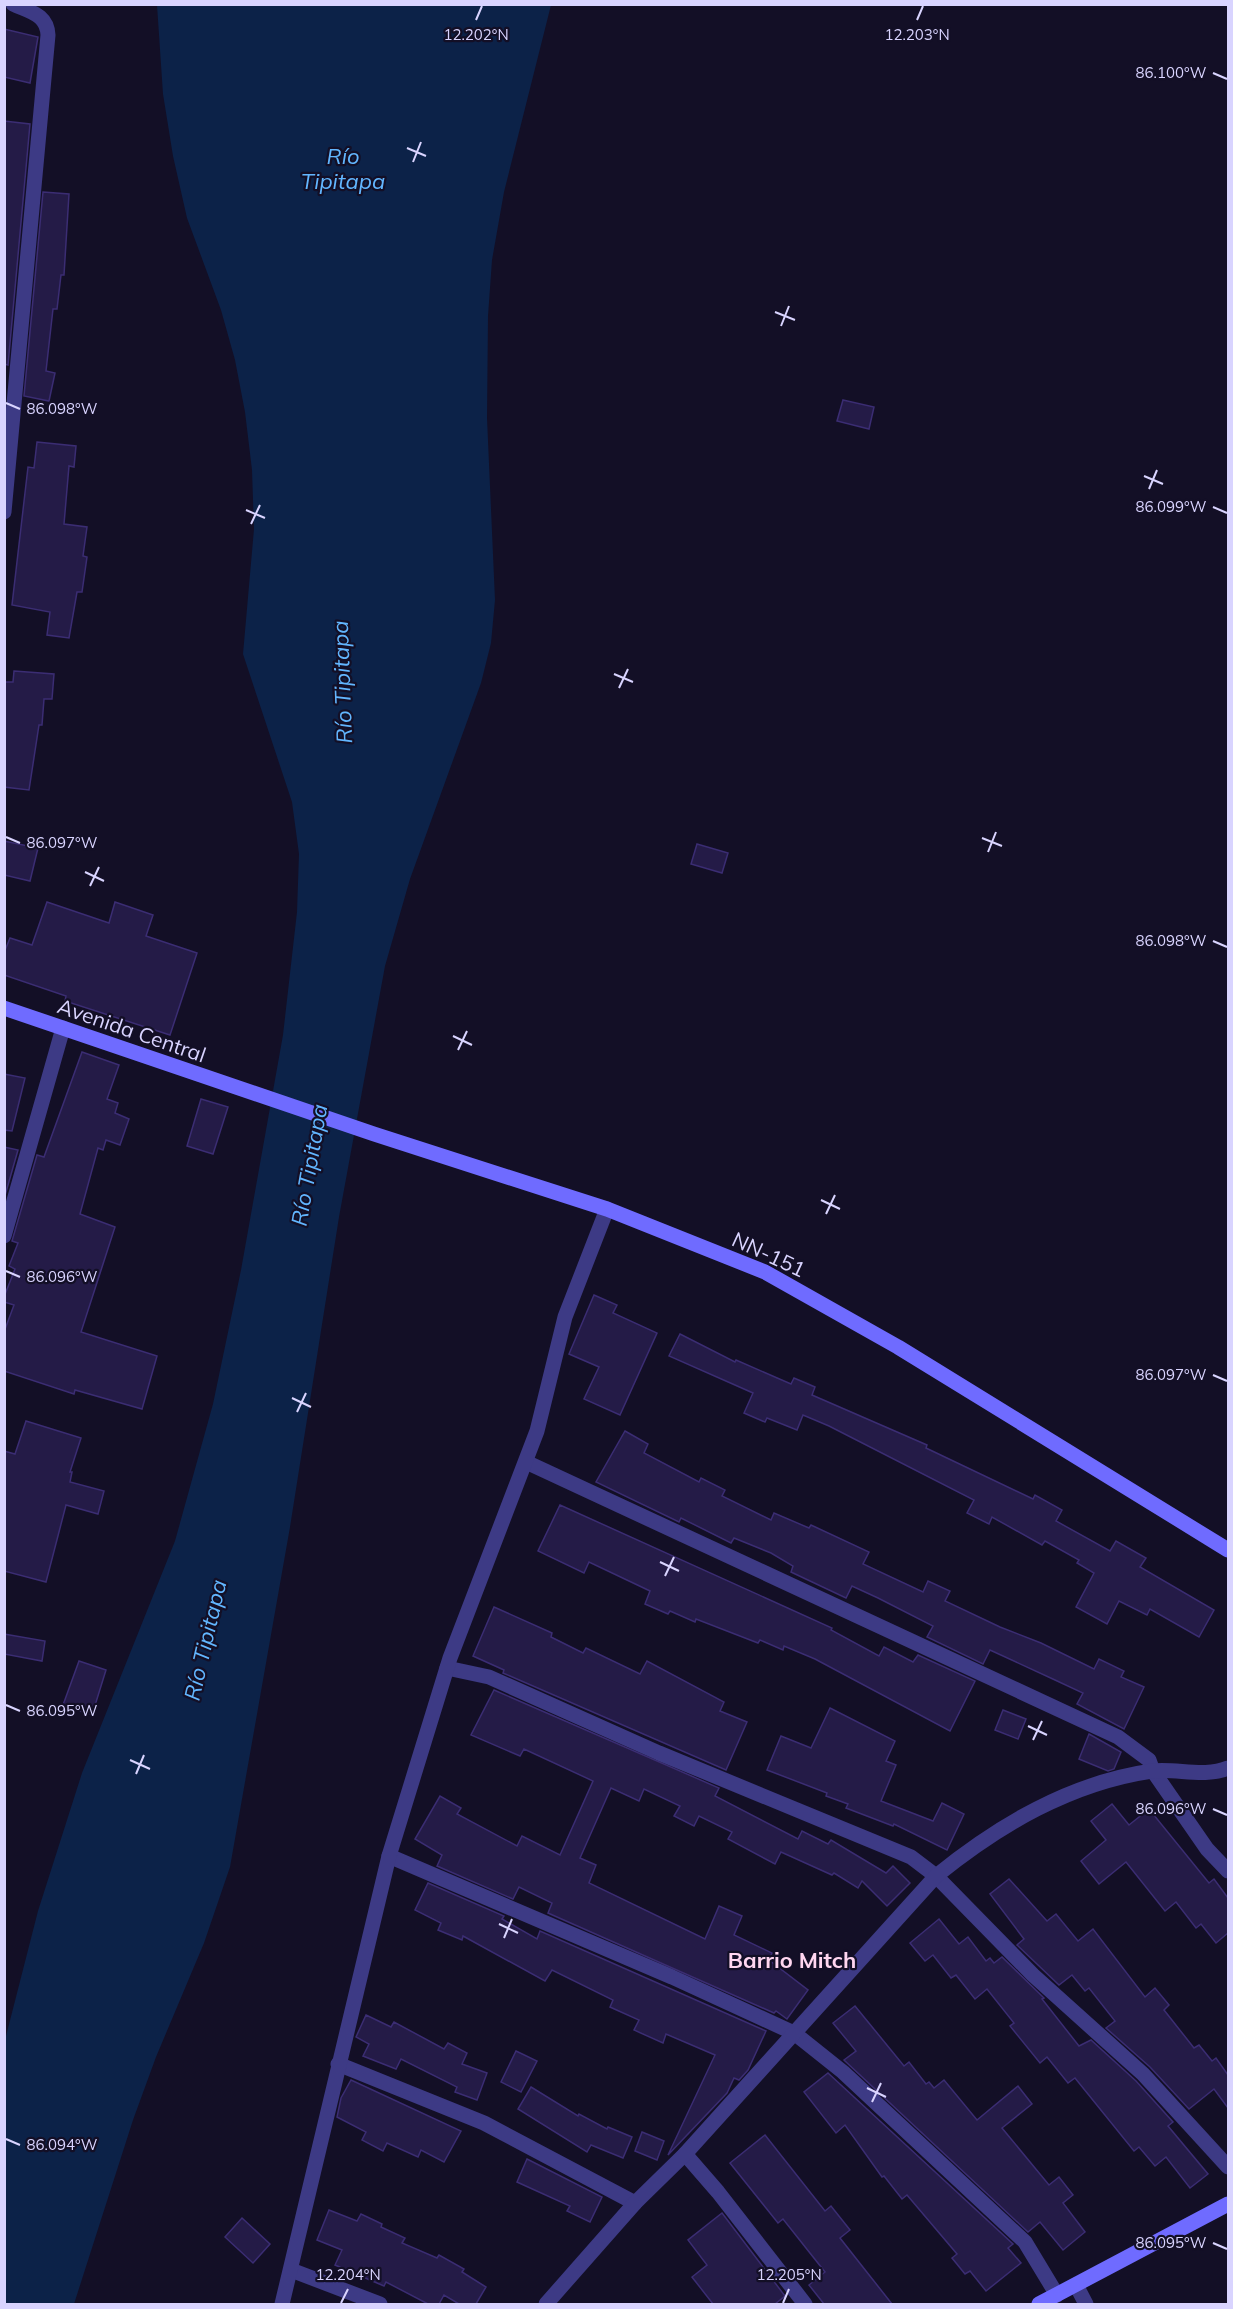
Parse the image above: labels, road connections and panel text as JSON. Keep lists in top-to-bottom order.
{
  "streets": {
    "street": ["Avenida Central", "NN-151"]
  },
  "crossings": [
    ["Avenida Central", "NN-151"]
  ],
  "districts": ["Barrio Mitch"],
  "water": ["Río Tipitapa"],
  "coordinates": [
    "12.202°N",
    "12.203°N",
    "86.100°W",
    "86.098°W",
    "86.099°W",
    "86.097°W",
    "86.096°W",
    "86.095°W",
    "86.094°W",
    "12.204°N",
    "12.205°N"
  ]
}
